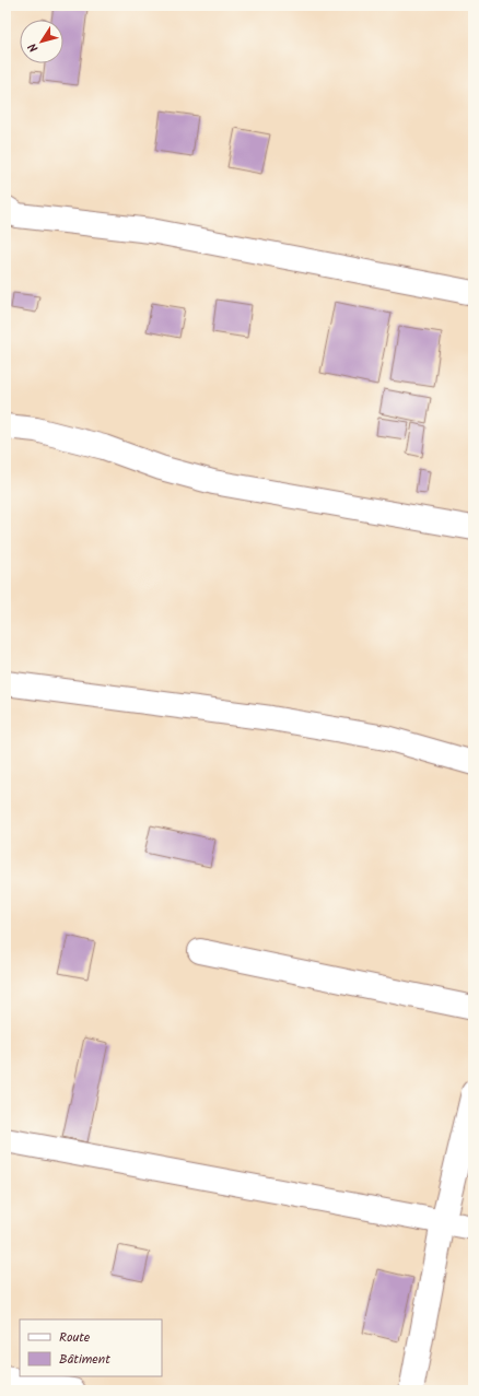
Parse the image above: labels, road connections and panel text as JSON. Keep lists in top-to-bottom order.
{
  "legend": ["Route", "Bâtiment"],
  "north": "bottom left"
}
